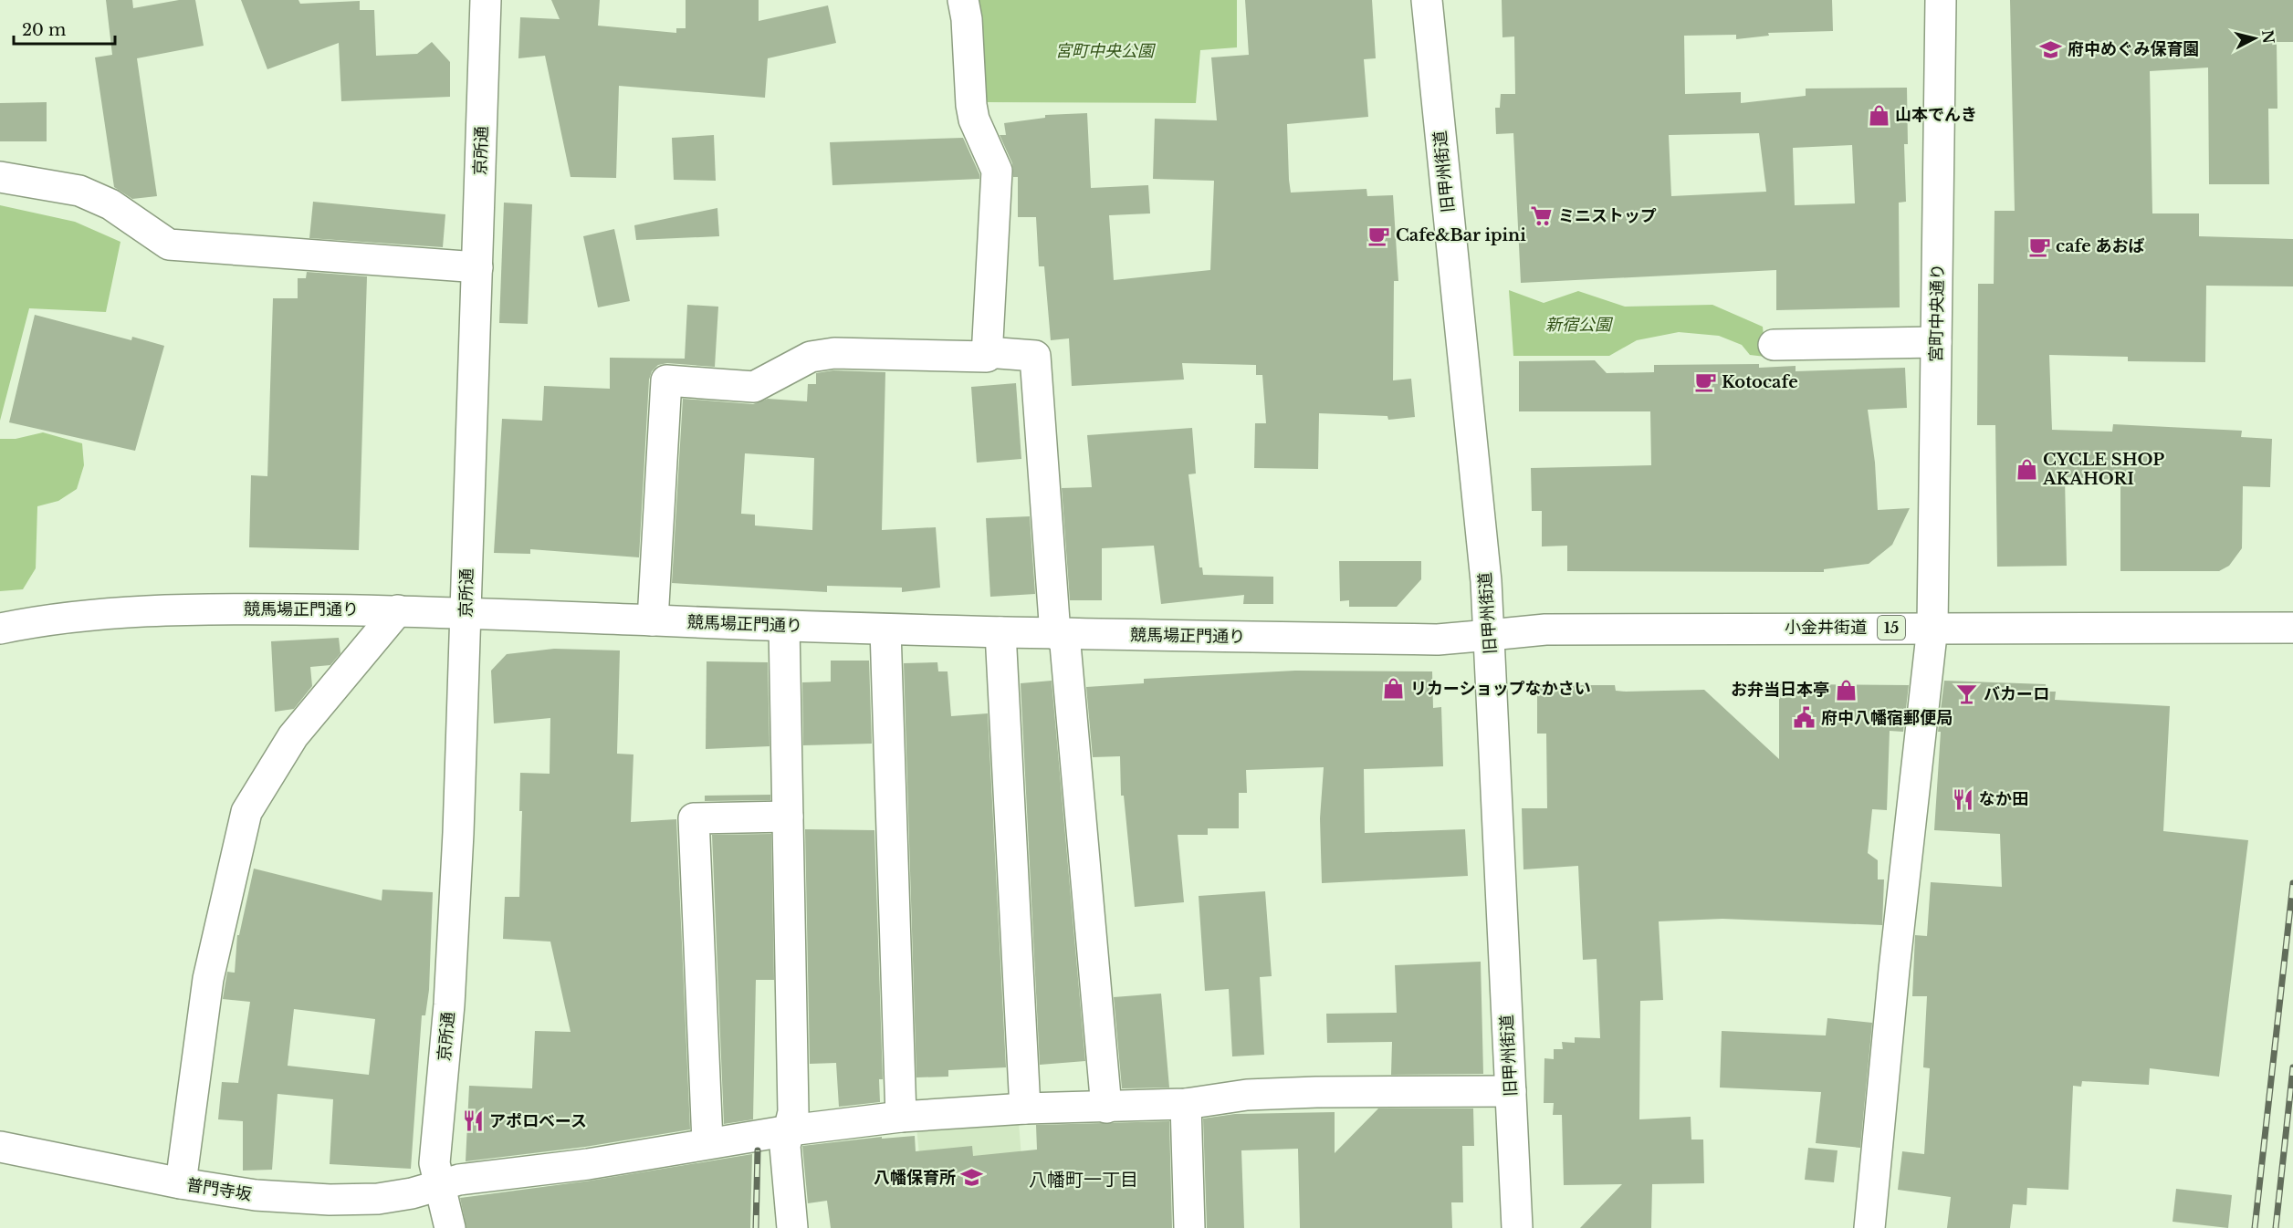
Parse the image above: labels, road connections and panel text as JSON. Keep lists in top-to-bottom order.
{
  "streets": {
    "street": [
      "京所通",
      "旧甲州街道",
      "宮町中央通り",
      "競馬場正門通り",
      "小金井街道",
      "15",
      "普門寺坂"
    ]
  },
  "crossings": [
    ["京所通", "競馬場正門通り"],
    ["京所通", "普門寺坂"],
    ["旧甲州街道", "競馬場正門通り"],
    ["旧甲州街道", "小金井街道"],
    ["旧甲州街道", "普門寺坂"],
    ["宮町中央通り", "小金井街道"],
    ["競馬場正門通り", "小金井街道"]
  ],
  "districts": ["八幡町一丁目"],
  "parks": ["宮町中央公園", "新宿公園"],
  "places": {
    "school or university": ["府中めぐみ保育園", "八幡保育所"],
    "shop": [
      "山本でんき",
      "CYCLE SHOP AKAHORI",
      "リカーショップなかさい",
      "お弁当日本亭"
    ],
    "supermarket": ["ミニストップ"],
    "cafe": ["Cafe&Bar ipini", "cafe あおば", "Kotocafe"],
    "bar": ["バカーロ"],
    "public building": ["府中八幡宿郵便局"],
    "restaurant": ["なか田", "アポロベース"]
  },
  "scale_bar": "20 m",
  "north": "right"
}
